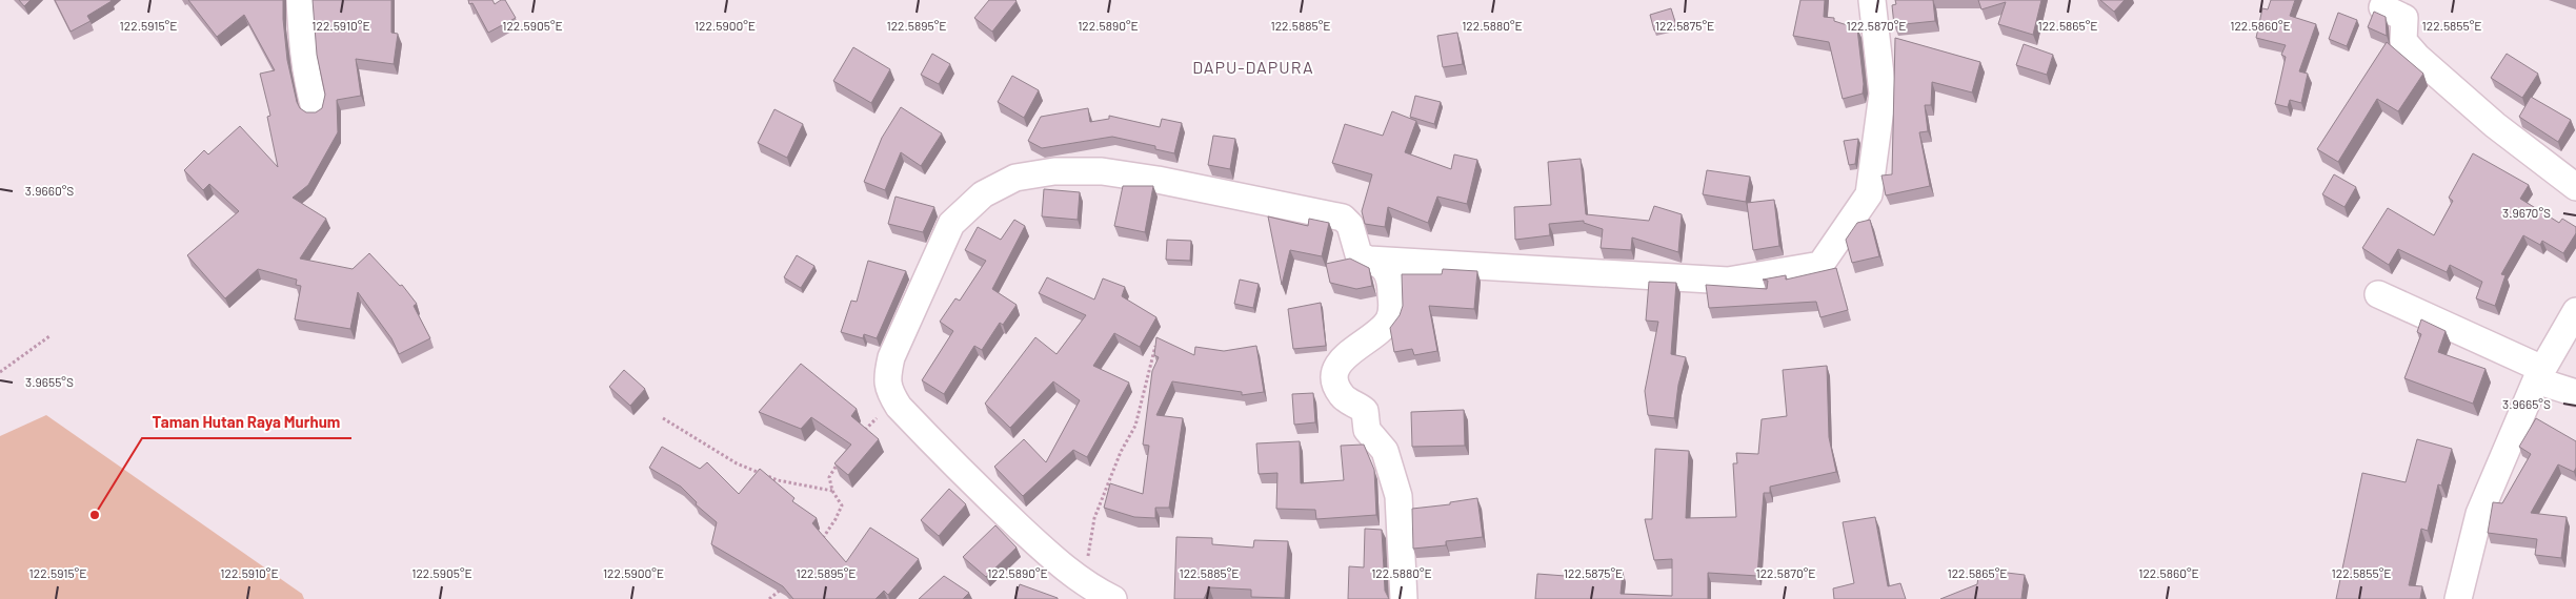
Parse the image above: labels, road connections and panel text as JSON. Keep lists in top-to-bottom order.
{
  "districts": ["DAPU-DAPURA"],
  "places": ["Taman Hutan Raya Murhum"],
  "coordinates": [
    "122.5915°E",
    "122.5910°E",
    "122.5905°E",
    "122.5900°E",
    "122.5895°E",
    "122.5890°E",
    "122.5885°E",
    "122.5880°E",
    "122.5875°E",
    "122.5870°E",
    "122.5865°E",
    "122.5860°E",
    "122.5855°E",
    "3.9660°S",
    "3.9670°S",
    "3.9655°S",
    "3.9665°S"
  ]
}
